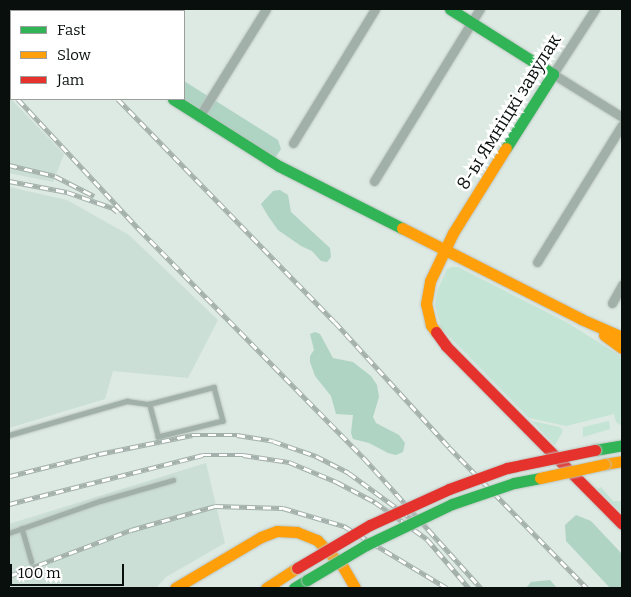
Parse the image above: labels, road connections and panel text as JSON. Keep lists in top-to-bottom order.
{
  "streets": {
    "main road": ["8-ы Ямніцкі завулак"]
  },
  "legend": ["Fast", "Slow", "Jam"],
  "scale_bar": "100 m"
}
